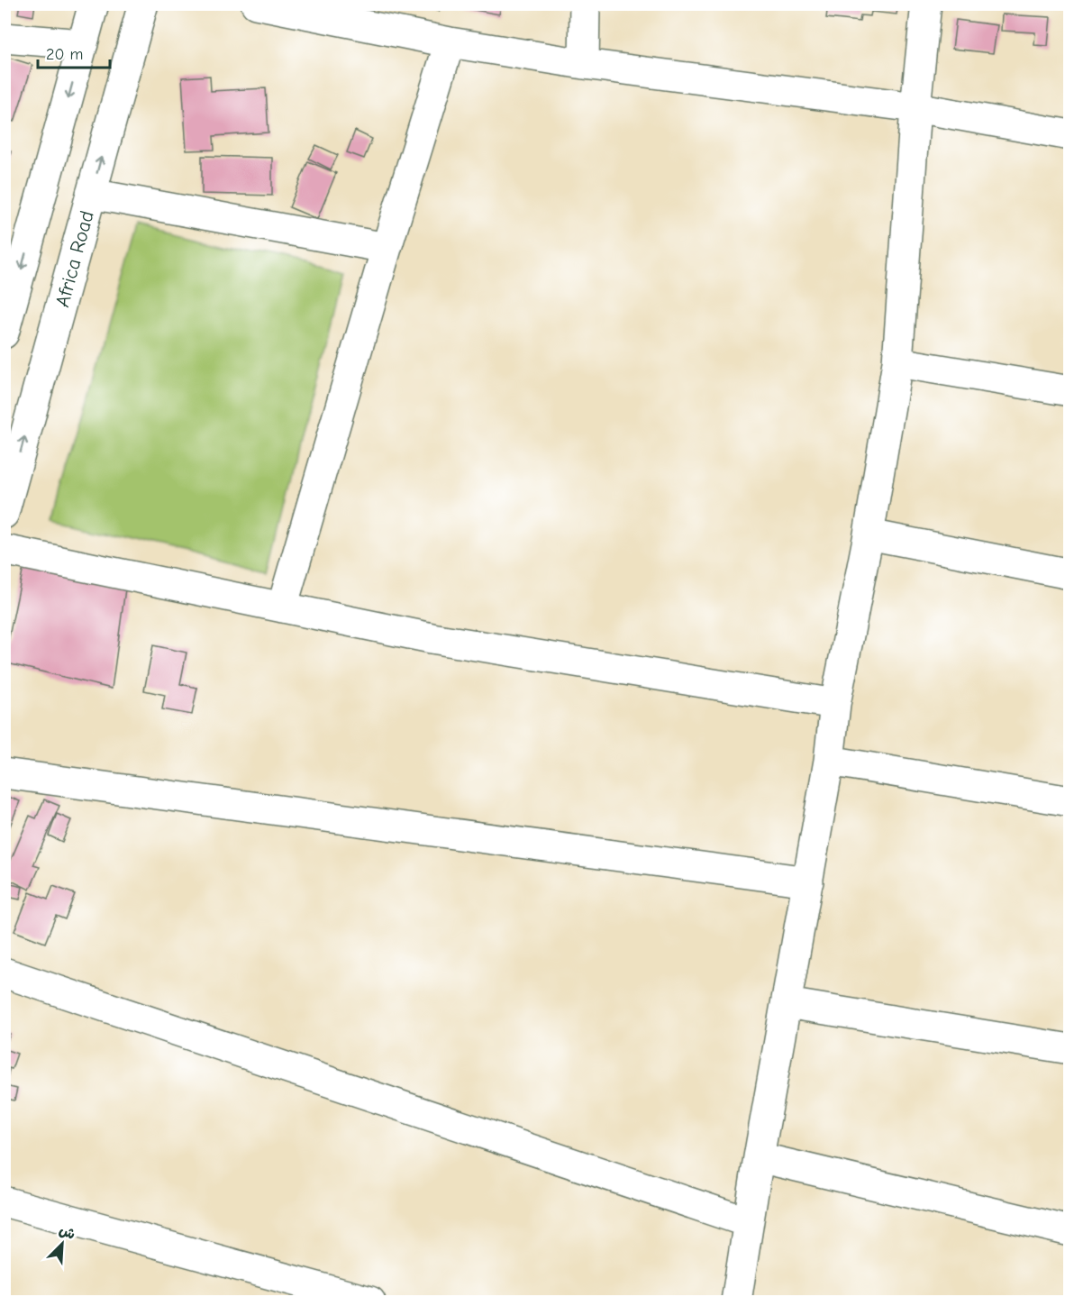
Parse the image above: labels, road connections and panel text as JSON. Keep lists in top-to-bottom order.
{
  "streets": {
    "street": ["Africa Road"]
  },
  "scale_bar": "20 m",
  "north": "top right"
}
